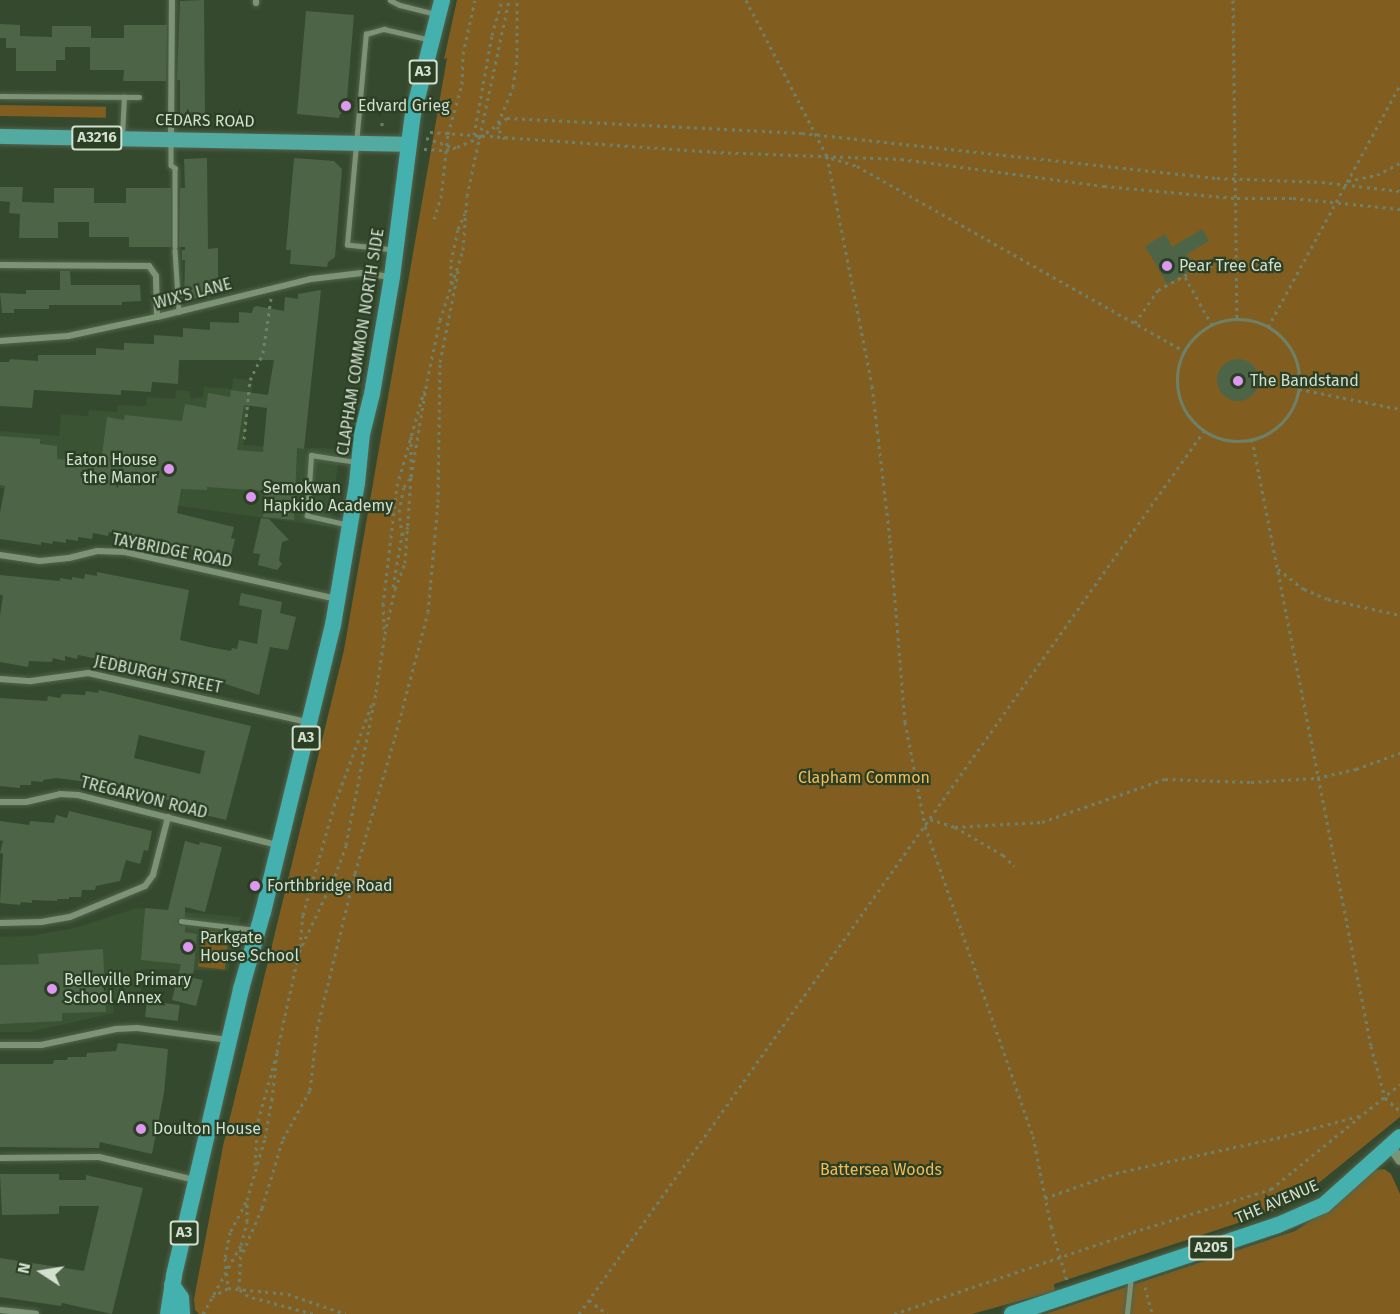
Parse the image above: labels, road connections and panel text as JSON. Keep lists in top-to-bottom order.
{
  "streets": {
    "highway": [
      "A3",
      "CLAPHAM COMMON NORTH SIDE",
      "THE AVENUE",
      "A205"
    ],
    "main road": ["CEDARS ROAD", "A3216"],
    "street": [
      "WIX'S LANE",
      "TAYBRIDGE ROAD",
      "JEDBURGH STREET",
      "TREGARVON ROAD"
    ]
  },
  "crossings": [
    ["CEDARS ROAD", "CLAPHAM COMMON NORTH SIDE"],
    ["WIX'S LANE", "CLAPHAM COMMON NORTH SIDE"],
    ["CLAPHAM COMMON NORTH SIDE", "TAYBRIDGE ROAD"],
    ["CLAPHAM COMMON NORTH SIDE", "JEDBURGH STREET"],
    ["CLAPHAM COMMON NORTH SIDE", "TREGARVON ROAD"]
  ],
  "parks": ["Clapham Common", "Battersea Woods"],
  "places": [
    "Edvard Grieg",
    "Pear Tree Cafe",
    "The Bandstand",
    "Eaton House the Manor",
    "Semokwan Hapkido Academy",
    "Forthbridge Road",
    "Parkgate House School",
    "Belleville Primary School Annex",
    "Doulton House"
  ],
  "north": "left"
}
